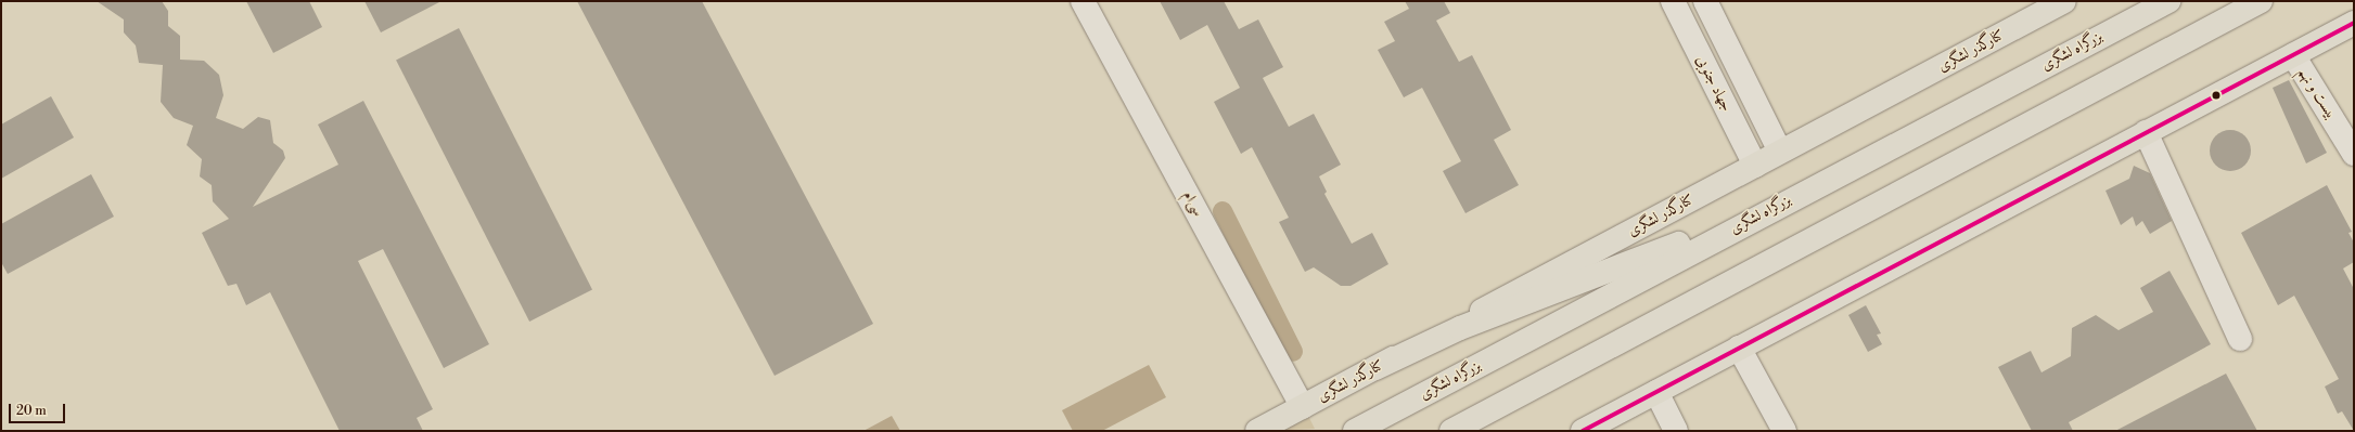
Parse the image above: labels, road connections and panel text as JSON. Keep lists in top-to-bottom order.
{
  "streets": {
    "main road": ["کنارگذر لشگری", "بزرگراه لشگری"],
    "street": ["جهاد جنوبی", "بیست و نهم", "سی‌ام"]
  },
  "crossings": [
    ["کنارگذر لشگری", "جهاد جنوبی"],
    ["کنارگذر لشگری", "سی‌ام"]
  ],
  "scale_bar": "20 m"
}
